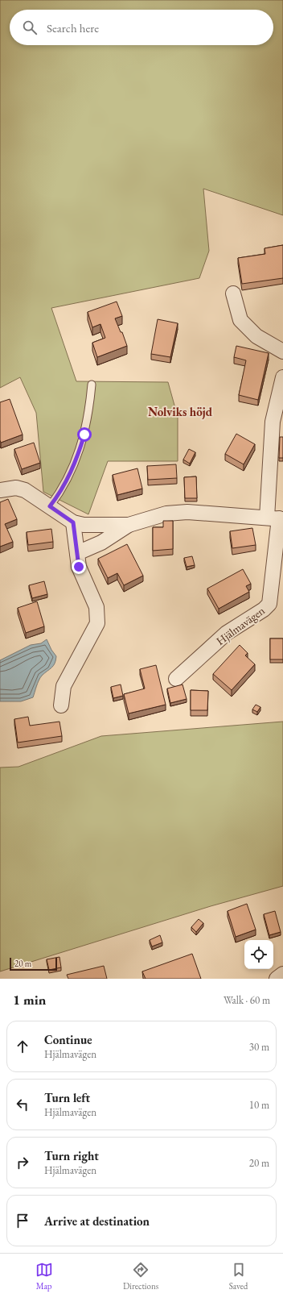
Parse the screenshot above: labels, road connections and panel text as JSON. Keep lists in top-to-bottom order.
{
  "streets": {
    "street": ["Hjälmavägen"]
  },
  "districts": ["Nolviks höjd"],
  "scale_bar": "20 m",
  "page": {
    "search": "Search here",
    "scale": "20 m",
    "heading": ["1 min", "Walk · 60 m"],
    "list": [
      ["Continue", "Hjälmavägen", "30 m"],
      ["Turn left", "Hjälmavägen", "10 m"],
      ["Turn right", "Hjälmavägen", "20 m"],
      "Arrive at destination"
    ],
    "nav": ["Map", "Directions", "Saved"]
  }
}
